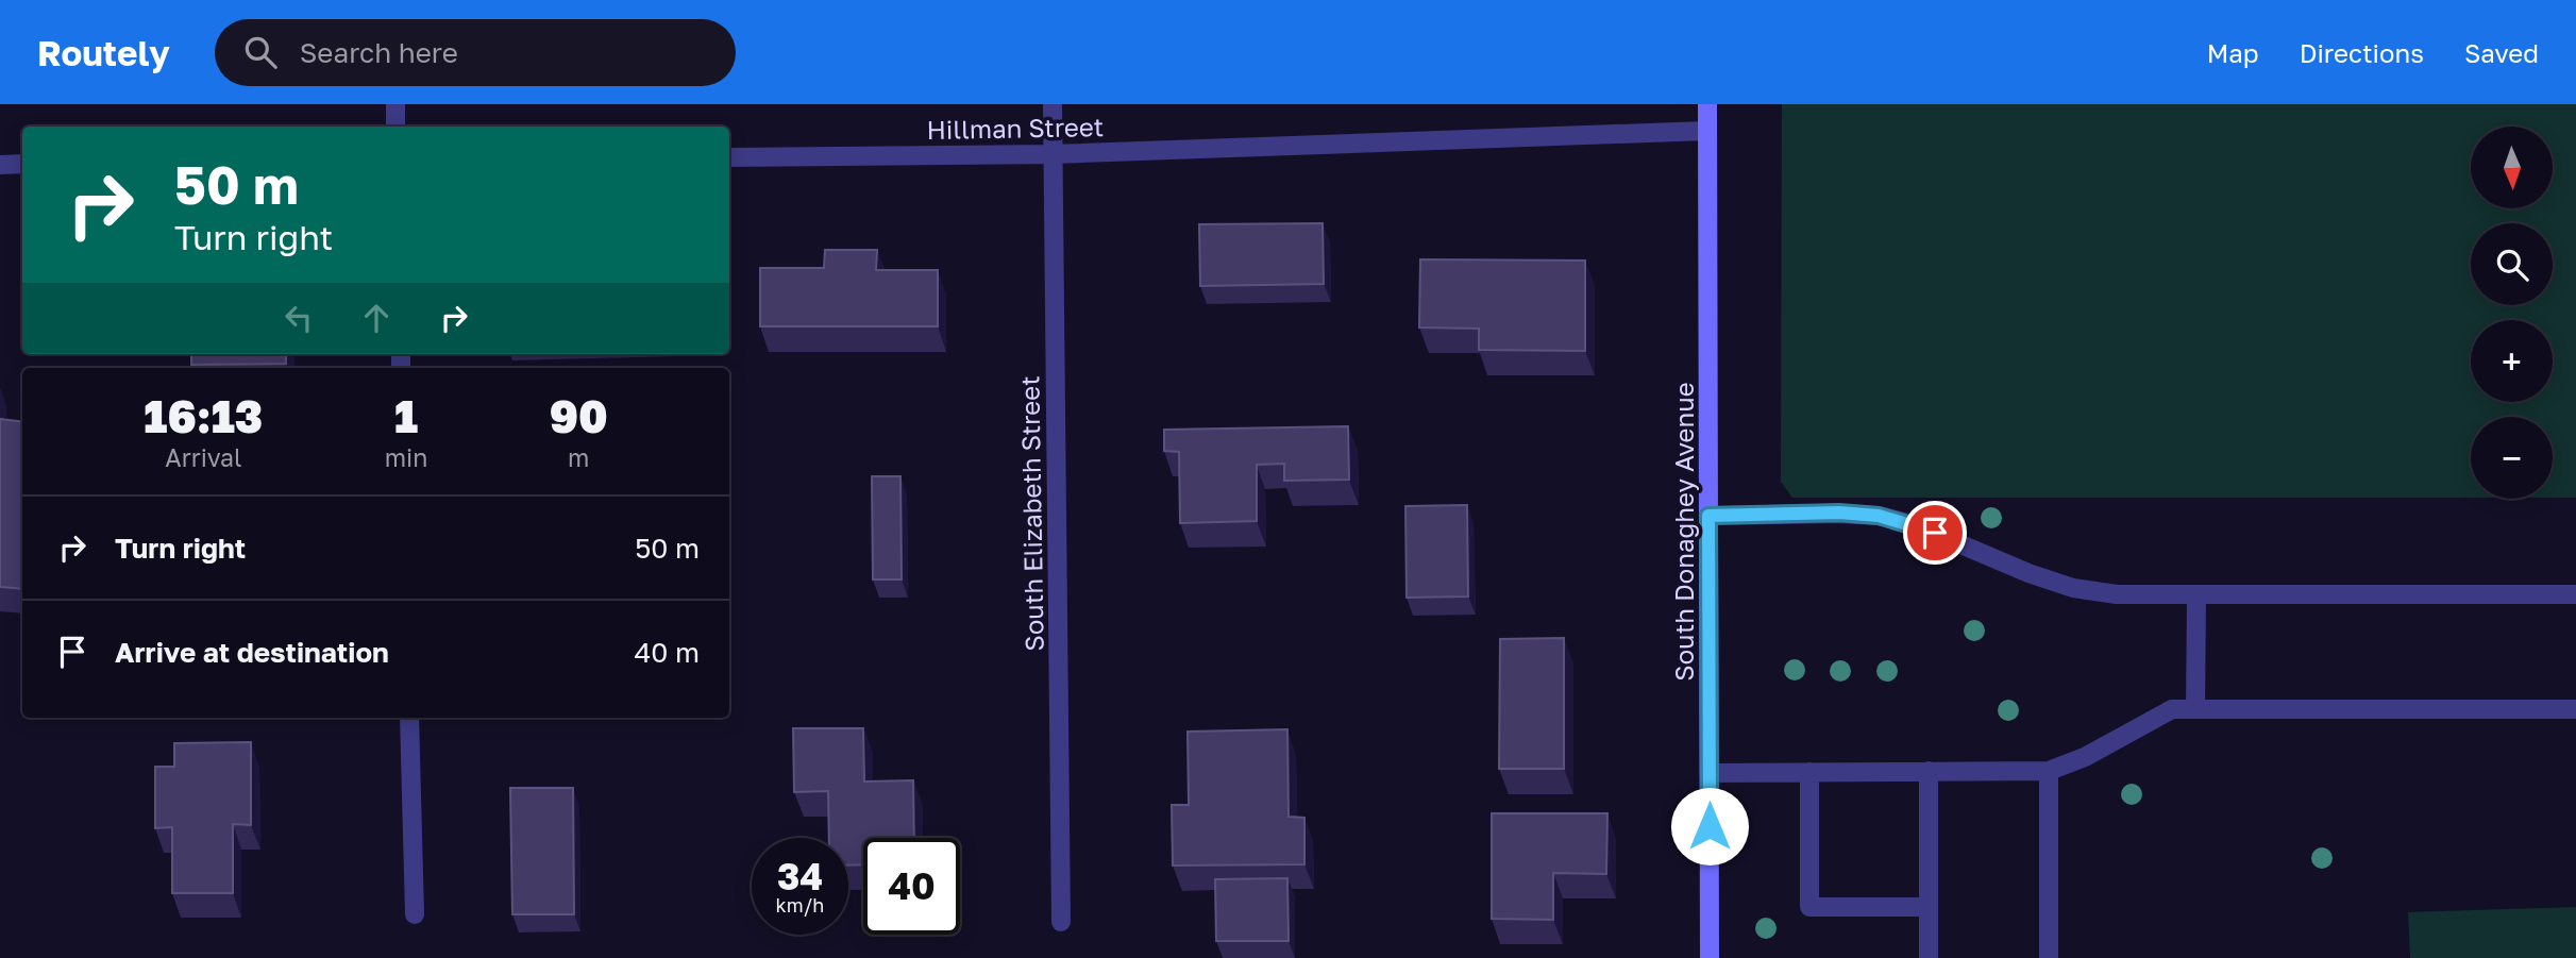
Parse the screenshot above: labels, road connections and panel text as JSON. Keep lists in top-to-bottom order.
{
  "streets": {
    "street": ["Hillman Street", "South Elizabeth Street", "South Donaghey Avenue"]
  },
  "crossings": [
    ["Hillman Street", "South Elizabeth Street"],
    ["Hillman Street", "South Donaghey Avenue"]
  ],
  "north": "bottom",
  "page": {
    "header": "Routely",
    "search": "Search here",
    "nav": ["Map", "Directions", "Saved"],
    "map_buttons": ["+", "−"],
    "turn": ["50 m", "Turn right"],
    "eta": [
      "16:13",
      "Arrival",
      "1",
      "min",
      "90",
      "m"
    ],
    "list": [
      {
        "name": "Turn right",
        "value": "50 m"
      },
      {
        "name": "Arrive at destination",
        "value": "40 m"
      }
    ],
    "speed": "34 km/h",
    "limit": "40"
  }
}
